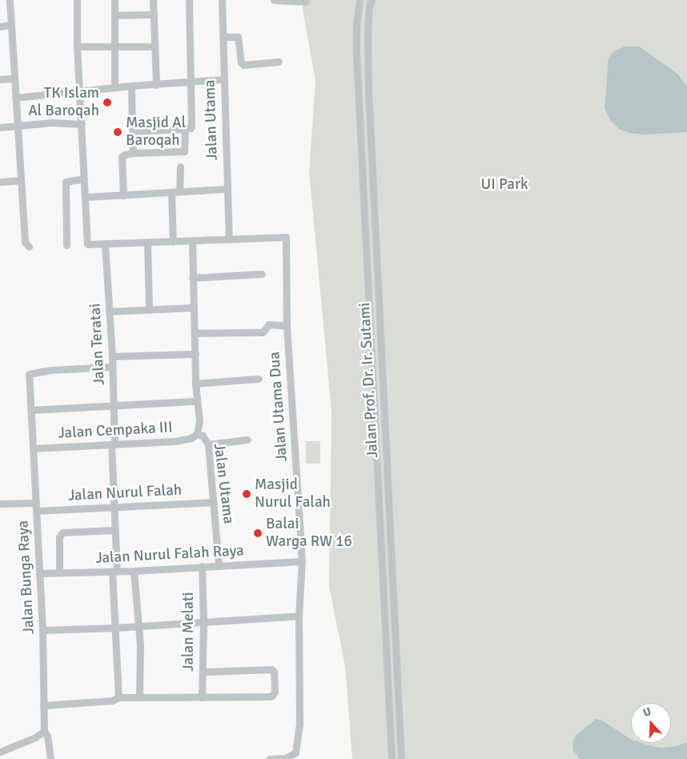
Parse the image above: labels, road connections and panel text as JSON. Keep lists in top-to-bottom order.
{
  "streets": {
    "street": [
      "Jalan Utama",
      "Jalan Teratai",
      "Jalan Prof. Dr. Ir. Sutami",
      "Jalan Utama Dua",
      "Jalan Cempaka III",
      "Jalan Nurul Falah",
      "Jalan Nurul Falah Raya",
      "Jalan Bunga Raya",
      "Jalan Melati"
    ]
  },
  "crossings": [
    ["Jalan Utama", "Jalan Utama Dua"],
    ["Jalan Utama", "Jalan Cempaka III"],
    ["Jalan Utama", "Jalan Nurul Falah"],
    ["Jalan Utama", "Jalan Nurul Falah Raya"],
    ["Jalan Teratai", "Jalan Cempaka III"],
    ["Jalan Teratai", "Jalan Nurul Falah"],
    ["Jalan Teratai", "Jalan Bunga Raya"],
    ["Jalan Utama Dua", "Jalan Nurul Falah Raya"],
    ["Jalan Cempaka III", "Jalan Bunga Raya"],
    ["Jalan Nurul Falah", "Jalan Bunga Raya"],
    ["Jalan Nurul Falah Raya", "Jalan Bunga Raya"],
    ["Jalan Nurul Falah Raya", "Jalan Melati"]
  ],
  "parks": ["UI Park"],
  "places": [
    "TK Islam Al Baroqah",
    "Masjid Al Baroqah",
    "Masjid Nurul Falah",
    "Balai Warga RW 16"
  ],
  "north": "top"
}
